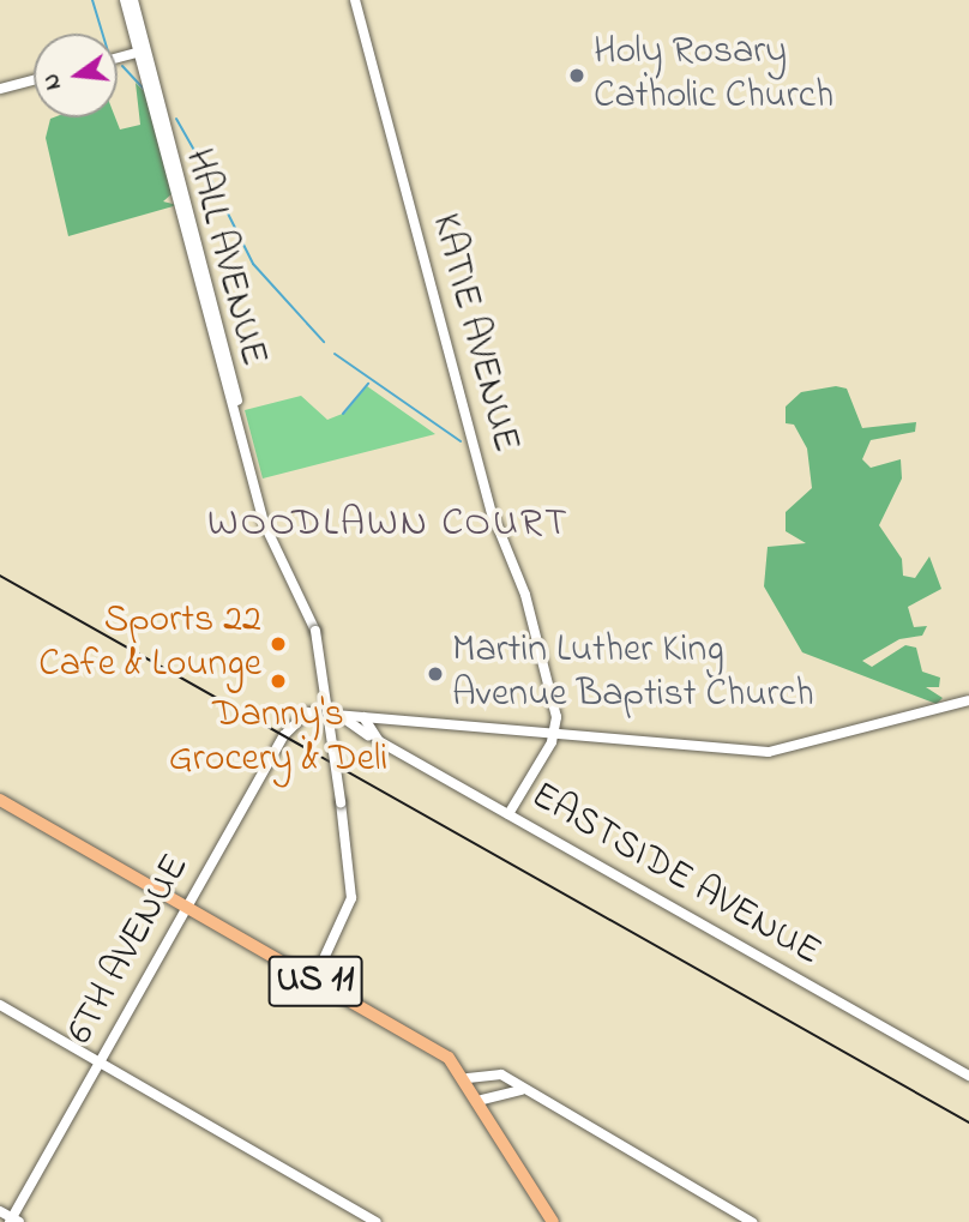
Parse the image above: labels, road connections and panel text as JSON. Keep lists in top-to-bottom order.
{
  "streets": {
    "main road": ["US 11"],
    "street": [
      "HALL AVENUE",
      "KATIE AVENUE",
      "EASTSIDE AVENUE",
      "6TH AVENUE"
    ]
  },
  "crossings": [
    ["HALL AVENUE", "US 11"],
    ["EASTSIDE AVENUE", "6TH AVENUE"],
    ["6TH AVENUE", "US 11"]
  ],
  "districts": ["WOODLAWN COURT"],
  "places": [
    "Holy Rosary Catholic Church",
    "Sports 22 Cafe & Lounge",
    "Martin Luther King Avenue Baptist Church",
    "Danny's Grocery & Deli"
  ],
  "north": "left"
}
